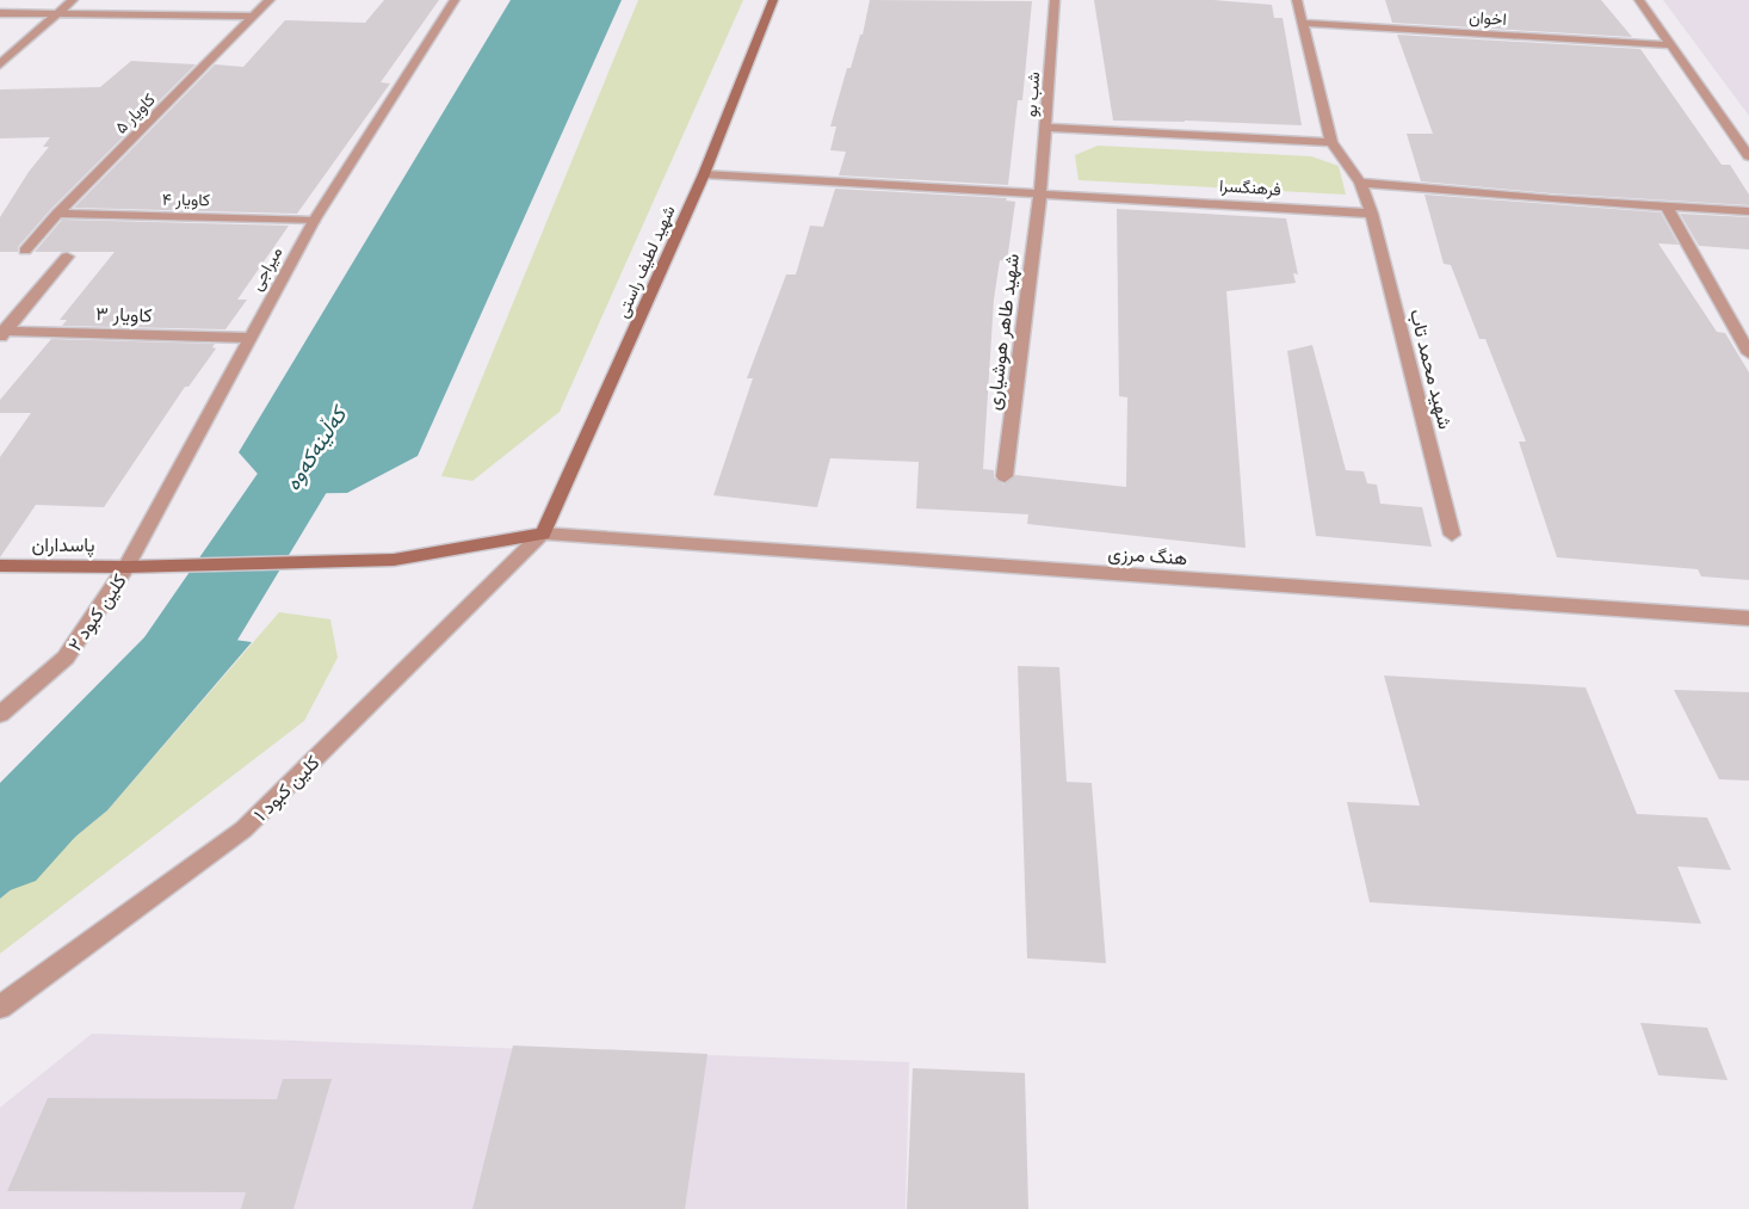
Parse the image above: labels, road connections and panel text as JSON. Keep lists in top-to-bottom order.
{
  "streets": {
    "main road": ["شهید لطیف راستی", "پاسداران"],
    "street": [
      "اخوان",
      "شب بو",
      "کاویار ۵",
      "فرهنگسرا",
      "کاویار ۴",
      "میراجی",
      "کاویار ۳",
      "شهید طاهر هوشیاری",
      "شهید محمد تاب",
      "هنگ مرزی",
      "کلین کبود ۲",
      "کلین کبود ۱"
    ]
  },
  "crossings": [
    ["شب بو", "فرهنگسرا"],
    ["شب بو", "شهید طاهر هوشیاری"],
    ["کاویار ۵", "کاویار ۴"],
    ["فرهنگسرا", "شهید لطیف راستی"],
    ["فرهنگسرا", "شهید طاهر هوشیاری"],
    ["فرهنگسرا", "شهید محمد تاب"],
    ["کاویار ۴", "میراجی"],
    ["شهید لطیف راستی", "پاسداران"],
    ["شهید لطیف راستی", "هنگ مرزی"],
    ["شهید لطیف راستی", "کلین کبود ۱"],
    ["میراجی", "کاویار ۳"],
    ["میراجی", "پاسداران"],
    ["میراجی", "کلین کبود ۲"],
    ["پاسداران", "هنگ مرزی"],
    ["پاسداران", "کلین کبود ۲"],
    ["پاسداران", "کلین کبود ۱"],
    ["هنگ مرزی", "کلین کبود ۱"]
  ],
  "water": ["کەڵینەکەوە"]
}
